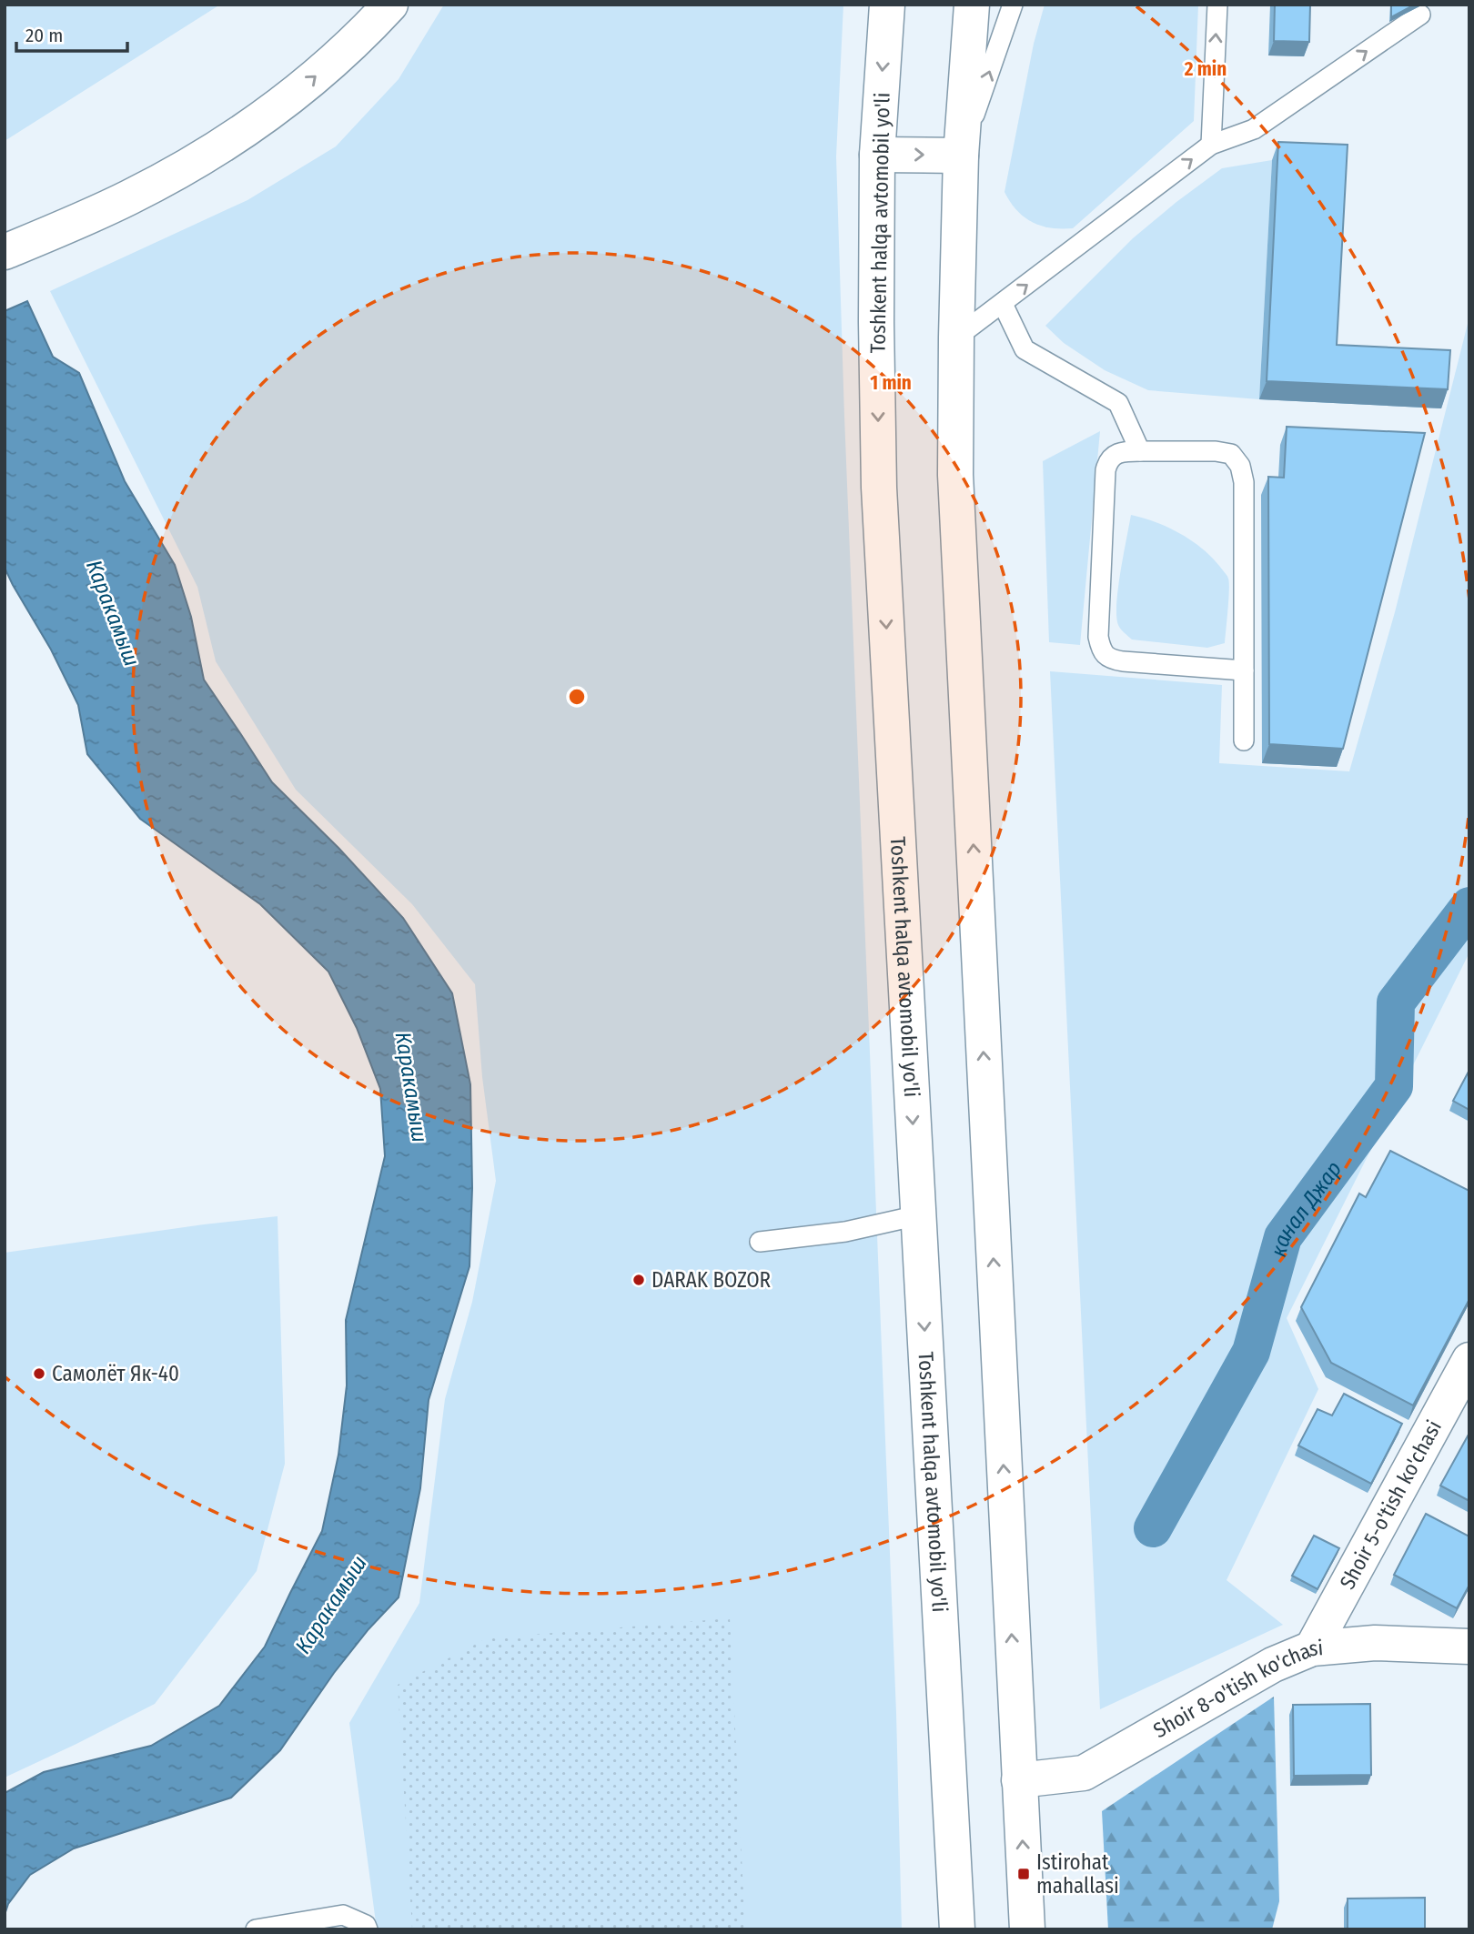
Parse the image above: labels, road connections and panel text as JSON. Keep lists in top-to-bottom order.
{
  "streets": {
    "main road": ["Toshkent halqa avtomobil yo'li", "Shoir 5-o'tish ko'chasi", "Shoir 8-o'tish ko'chasi"]
  },
  "crossings": [
    ["Shoir 5-o'tish ko'chasi", "Shoir 8-o'tish ko'chasi"]
  ],
  "water": ["Каракамыш", "канал Джар"],
  "places": {
    "other": ["DARAK BOZOR", "Самолёт Як-40"],
    "transit": ["Istirohat mahallasi"]
  },
  "scale_bar": "20 m",
  "rings": ["2 min", "1 min"]
}
